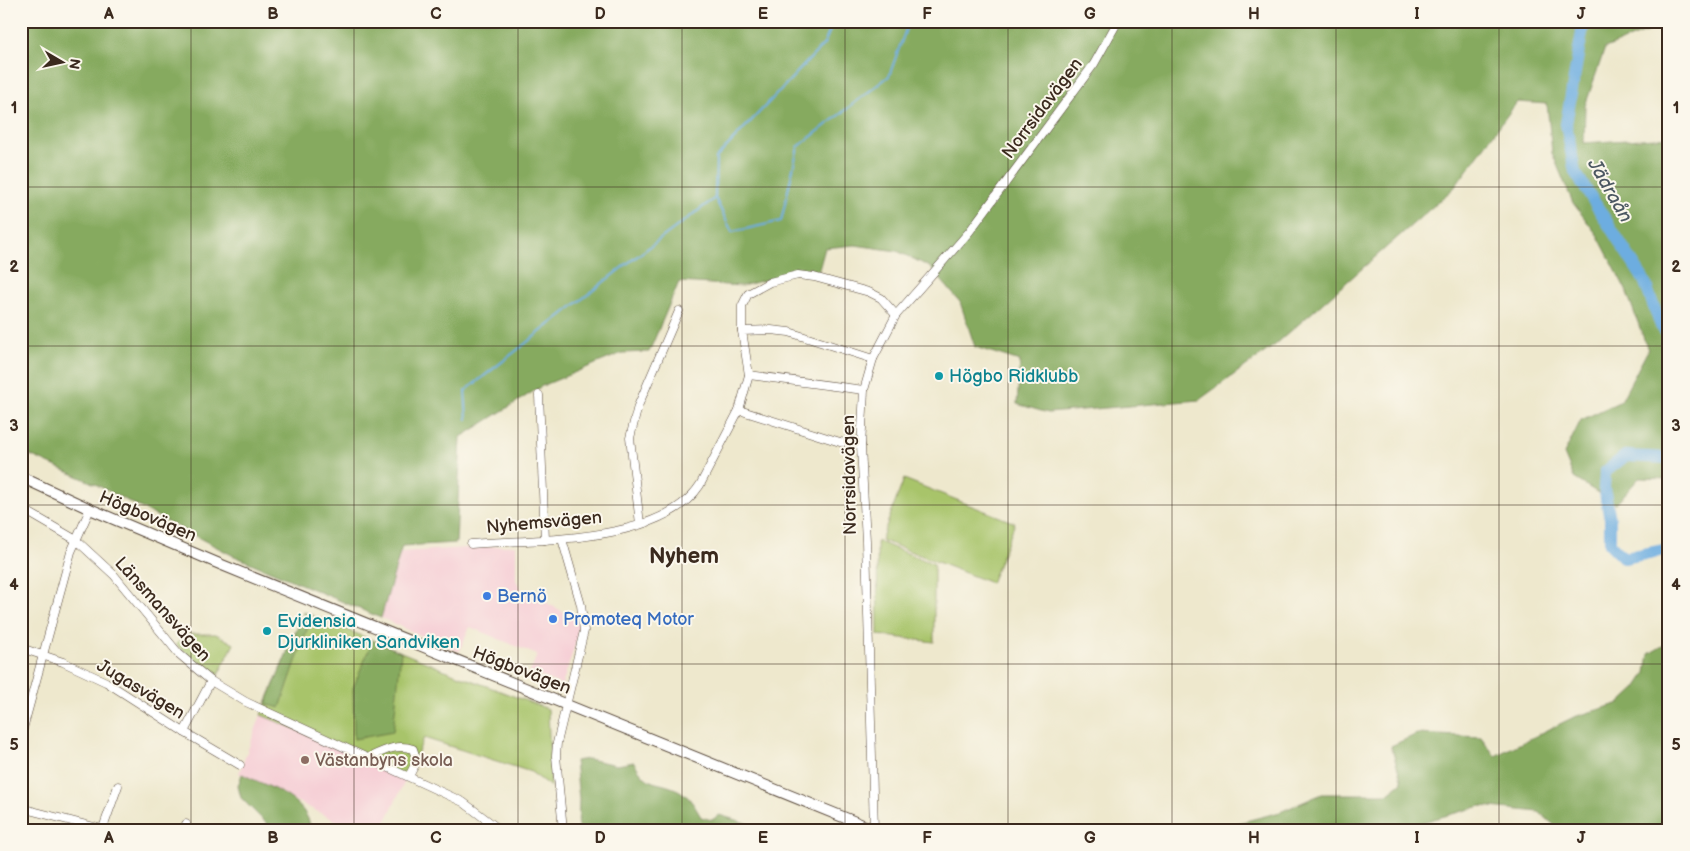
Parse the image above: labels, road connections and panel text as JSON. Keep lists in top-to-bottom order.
{
  "streets": {
    "main road": ["Högbovägen"],
    "street": [
      "Norrsidavägen",
      "Nyhemsvägen",
      "Länsmansvägen",
      "Jugasvägen"
    ]
  },
  "crossings": [
    ["Norrsidavägen", "Högbovägen"]
  ],
  "districts": ["Nyhem"],
  "water": ["Jädraån"],
  "places": [
    "Högbo Ridklubb",
    "Bernö",
    "Promoteq Motor",
    "Evidensia Djurkliniken Sandviken",
    "Västanbyns skola"
  ],
  "north": "right",
  "grid": {
    "columns": [
      "A",
      "B",
      "C",
      "D",
      "E",
      "F",
      "G",
      "H",
      "I",
      "J"
    ],
    "rows": [
      "1",
      "2",
      "3",
      "4",
      "5"
    ]
  }
}
